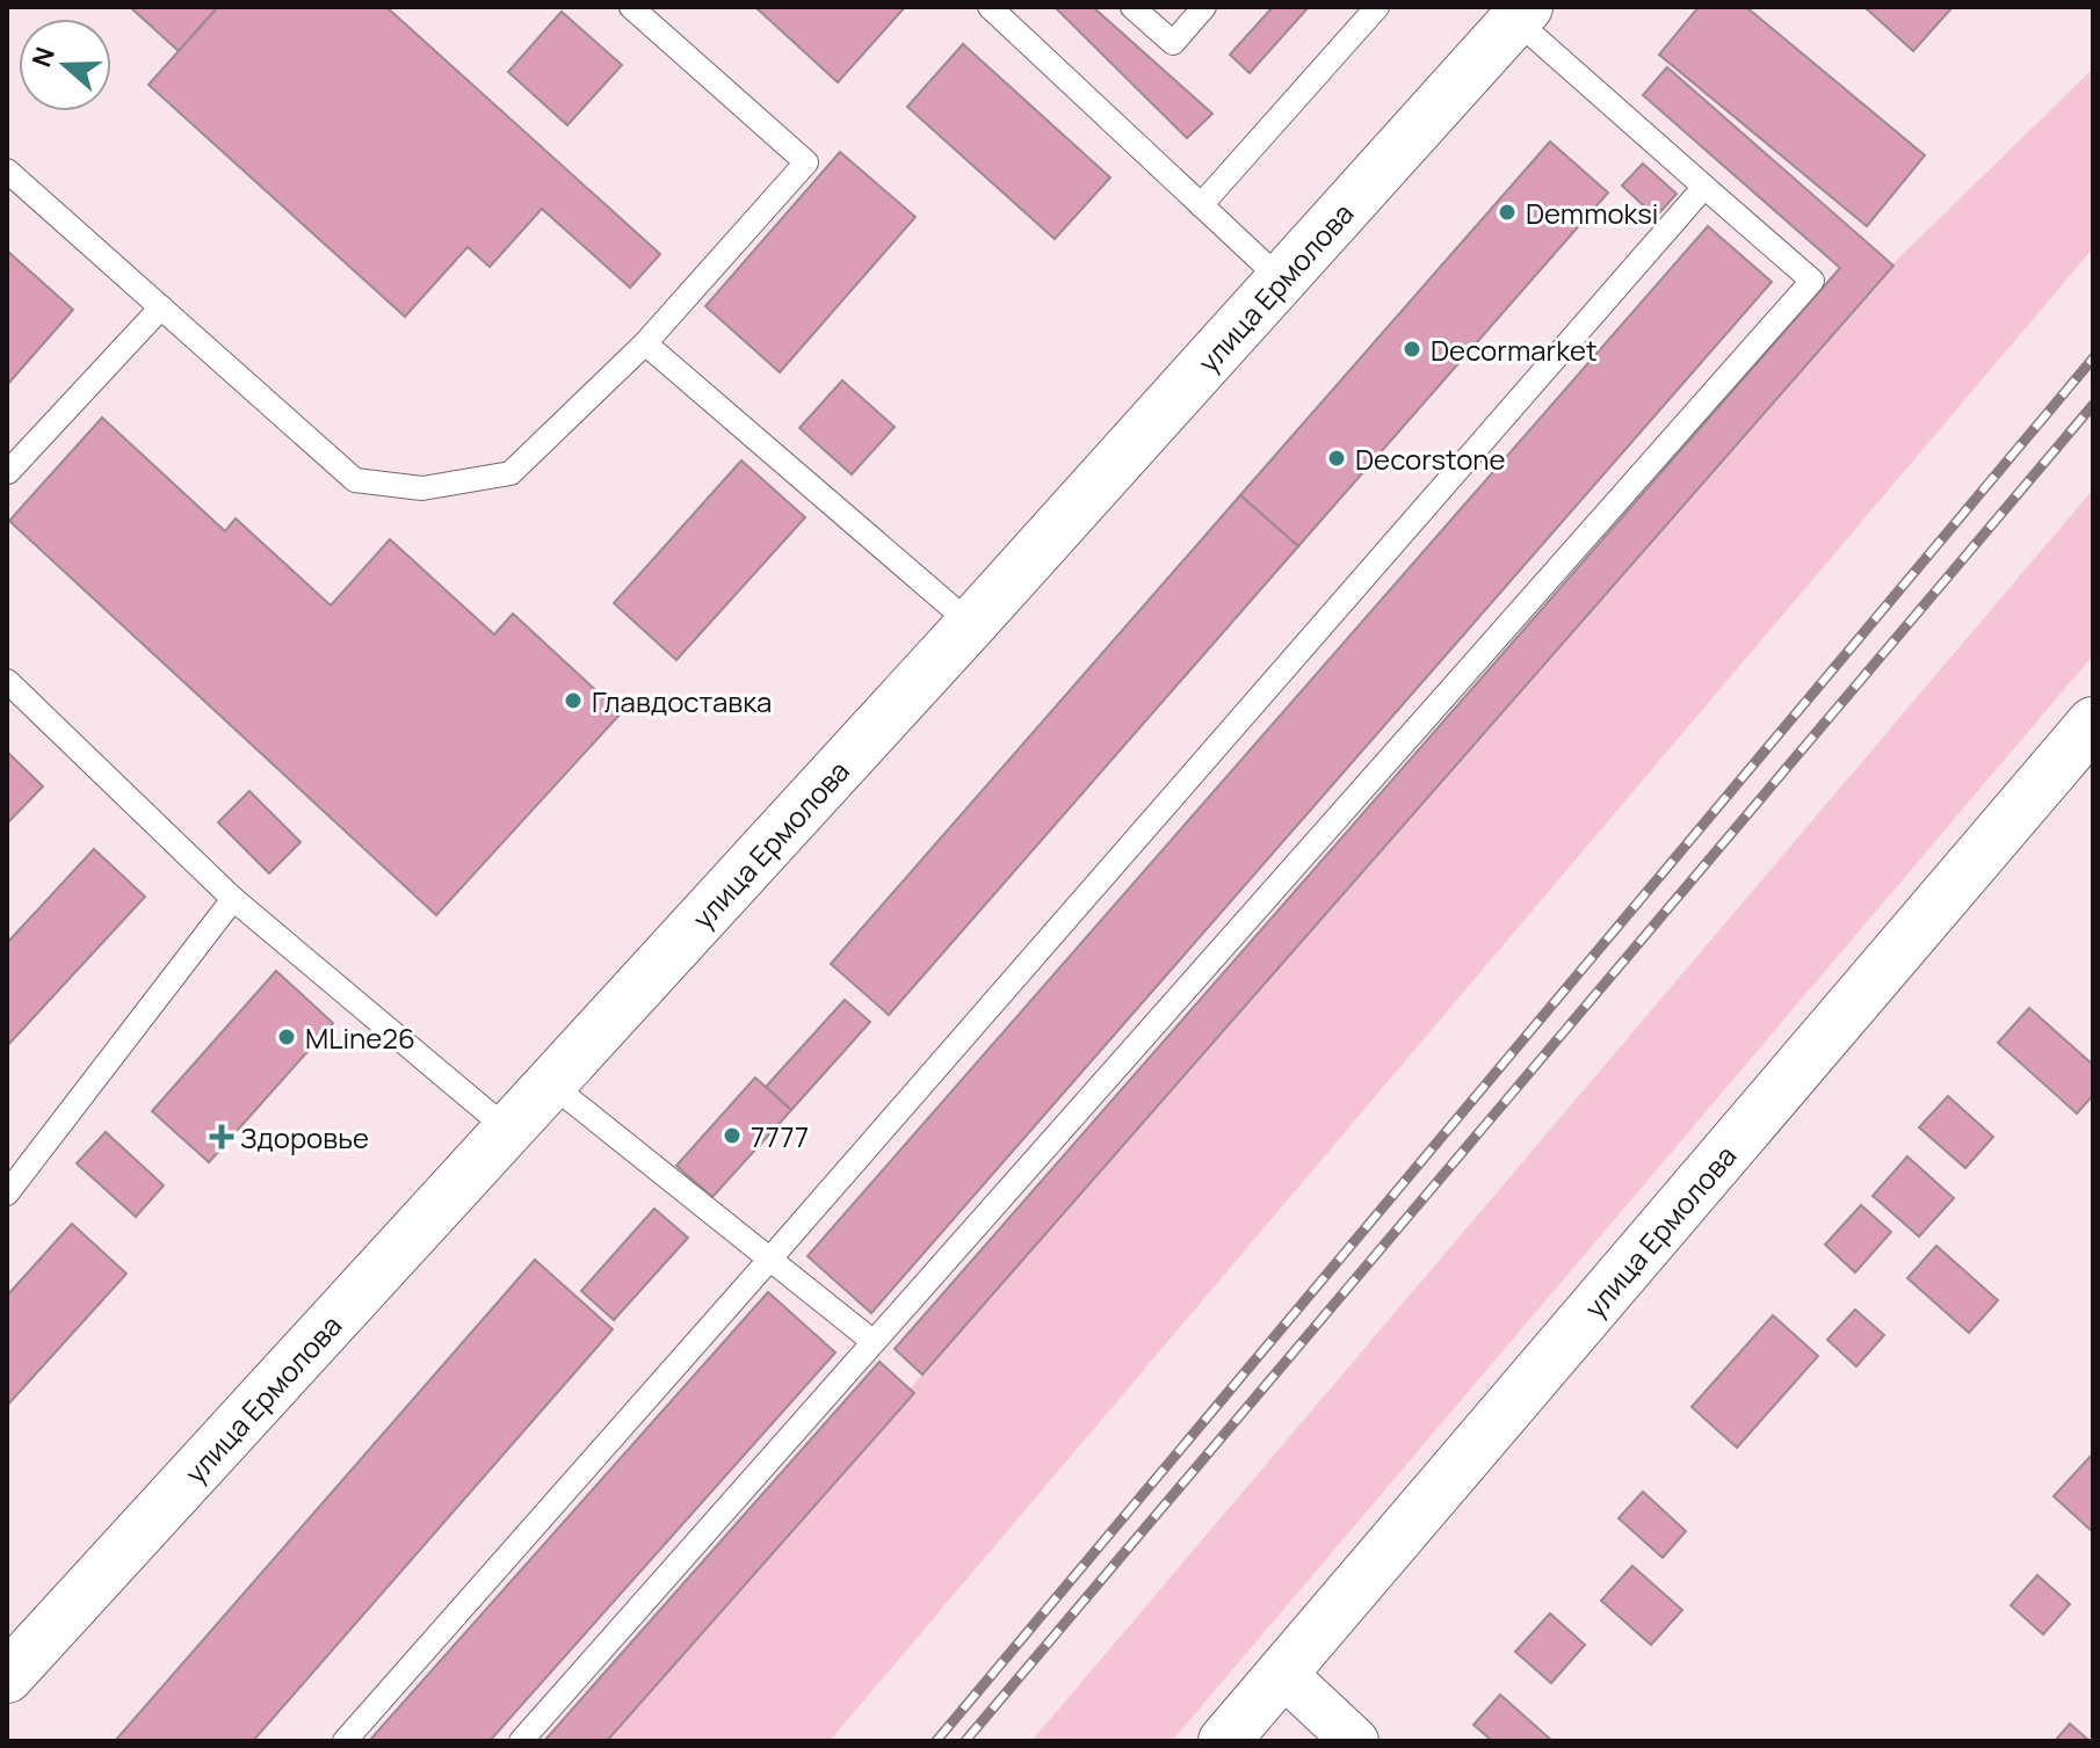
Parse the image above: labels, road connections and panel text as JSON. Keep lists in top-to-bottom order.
{
  "streets": {
    "main road": ["улица Ермолова"]
  },
  "places": {
    "other": [
      "Demmoksi",
      "Decormarket",
      "Decorstone",
      "Главдоставка",
      "MLine26",
      "7777"
    ],
    "health": ["Здоровье"]
  },
  "north": "left"
}
